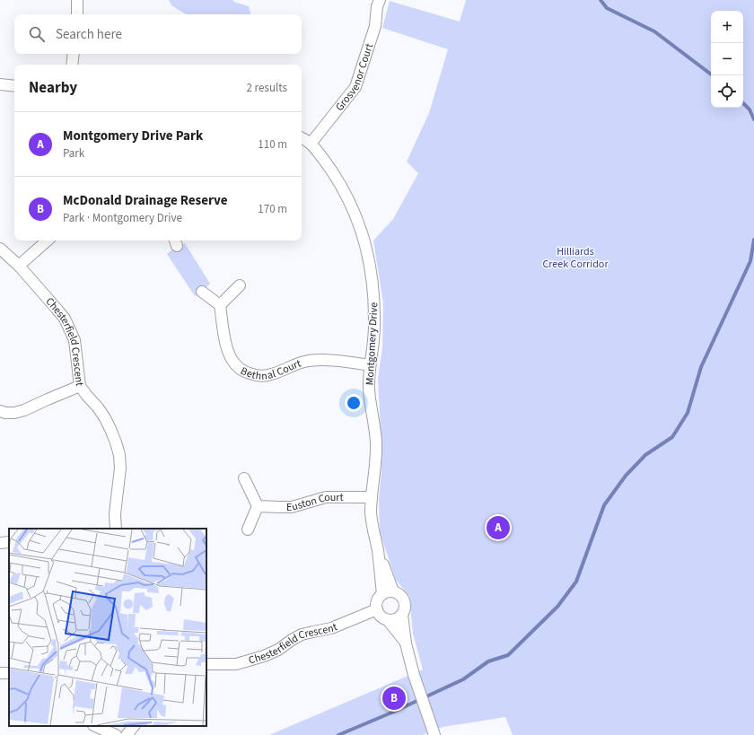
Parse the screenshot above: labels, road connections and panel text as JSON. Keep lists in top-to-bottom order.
{
  "streets": {
    "street": [
      "Grosvenor Court",
      "Chesterfield Crescent",
      "Montgomery Drive",
      "Bethnal Court",
      "Euston Court"
    ]
  },
  "crossings": [
    ["Grosvenor Court", "Montgomery Drive"],
    ["Chesterfield Crescent", "Montgomery Drive"],
    ["Montgomery Drive", "Bethnal Court"],
    ["Montgomery Drive", "Euston Court"]
  ],
  "parks": ["Hilliards Creek Corridor"],
  "page": {
    "map_buttons": ["+", "−"],
    "search": "Search here",
    "heading": ["Nearby", "2 results"],
    "list": [
      {
        "mark": "A",
        "name": "Montgomery Drive Park",
        "note": "Park",
        "value": "110 m"
      },
      {
        "mark": "B",
        "name": "McDonald Drainage Reserve",
        "note": "Park · Montgomery Drive",
        "value": "170 m"
      }
    ],
    "pins": ["A", "B"]
  }
}
